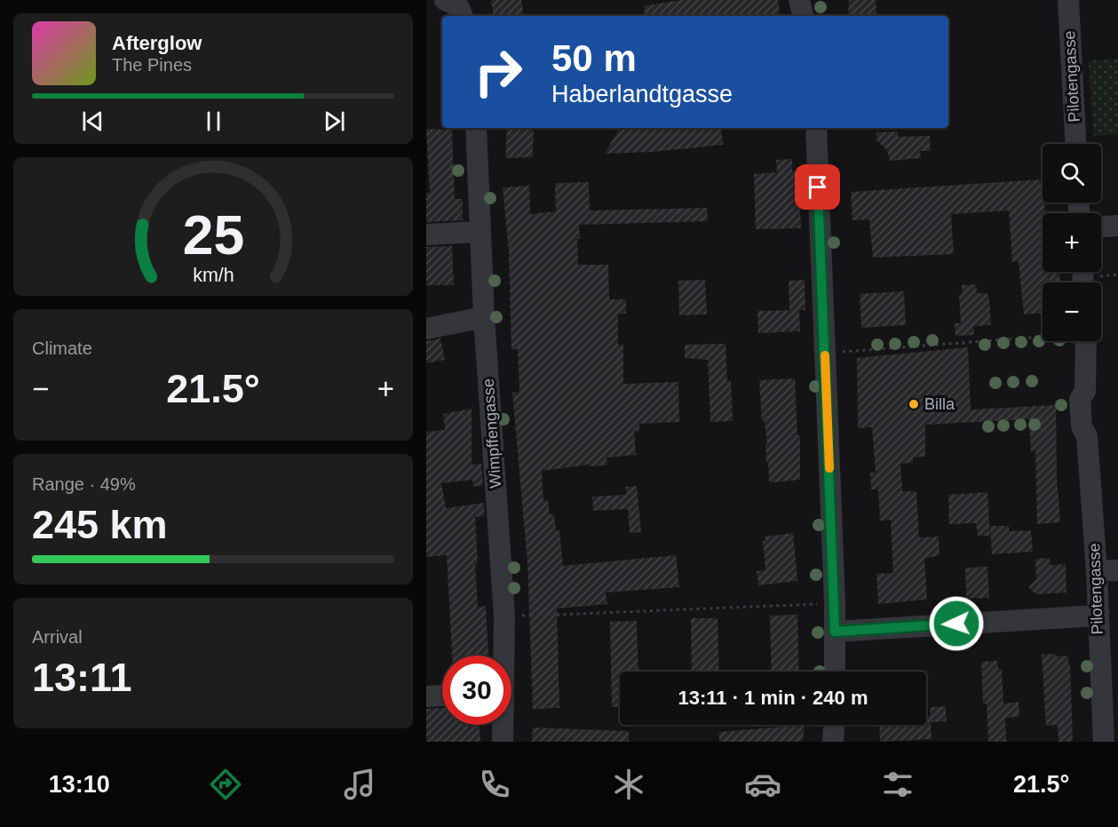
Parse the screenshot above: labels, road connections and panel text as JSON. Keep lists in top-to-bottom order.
{
  "streets": {
    "street": ["Pilotengasse", "Wimpffengasse"]
  },
  "places": ["Billa"],
  "page": {
    "turn": ["50 m", "Haberlandtgasse"],
    "song": ["Afterglow", "The Pines"],
    "map_buttons": ["+", "−"],
    "tile": [
      "Climate",
      ["Range · 49%", "245 km"],
      ["Arrival", "13:11"]
    ],
    "heat": ["−", "21.5°", "+"],
    "limit": "30",
    "trip": "13:11 · 1 min · 240 m",
    "tabs": ["13:10", "21.5°"],
    "gauge": ["25", "km/h"]
  }
}
